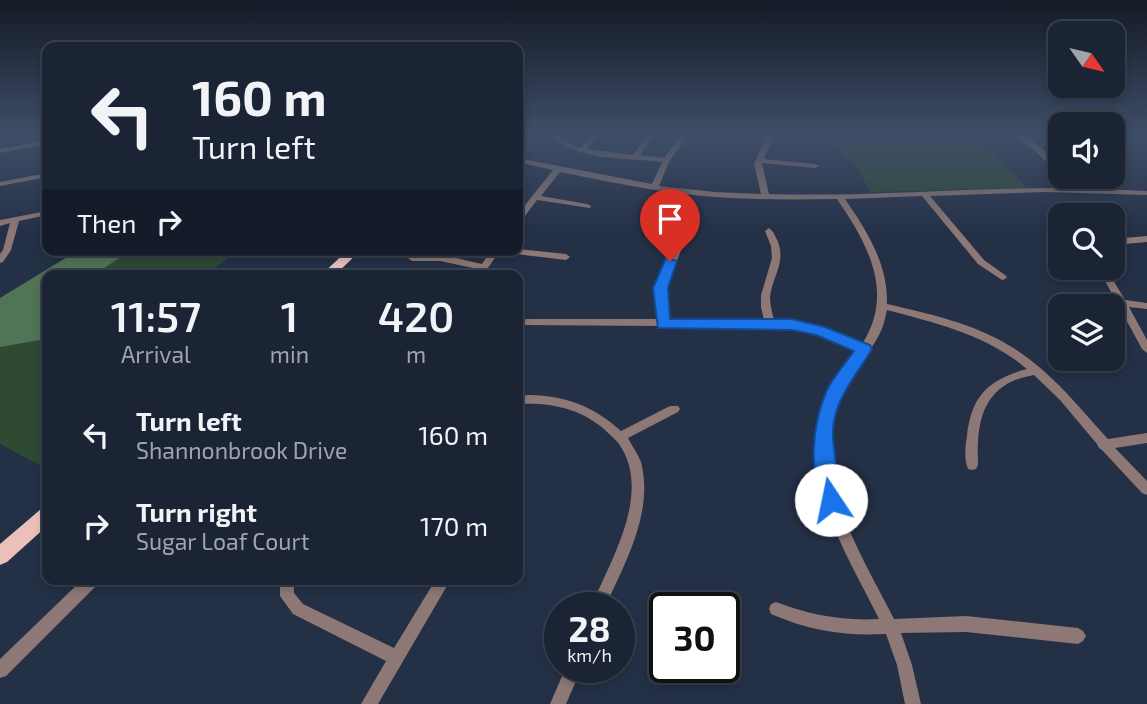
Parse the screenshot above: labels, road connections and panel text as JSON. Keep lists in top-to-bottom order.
{
  "north": "bottom right",
  "page": {
    "turn": ["160 m", "Turn left"],
    "then": "Then",
    "eta": [
      "11:57",
      "Arrival",
      "1",
      "min",
      "420",
      "m"
    ],
    "list": [
      {
        "name": "Turn left",
        "note": "Shannonbrook Drive",
        "value": "160 m"
      },
      {
        "name": "Turn right",
        "note": "Sugar Loaf Court",
        "value": "170 m"
      }
    ],
    "speed": "28 km/h",
    "limit": "30"
  }
}
